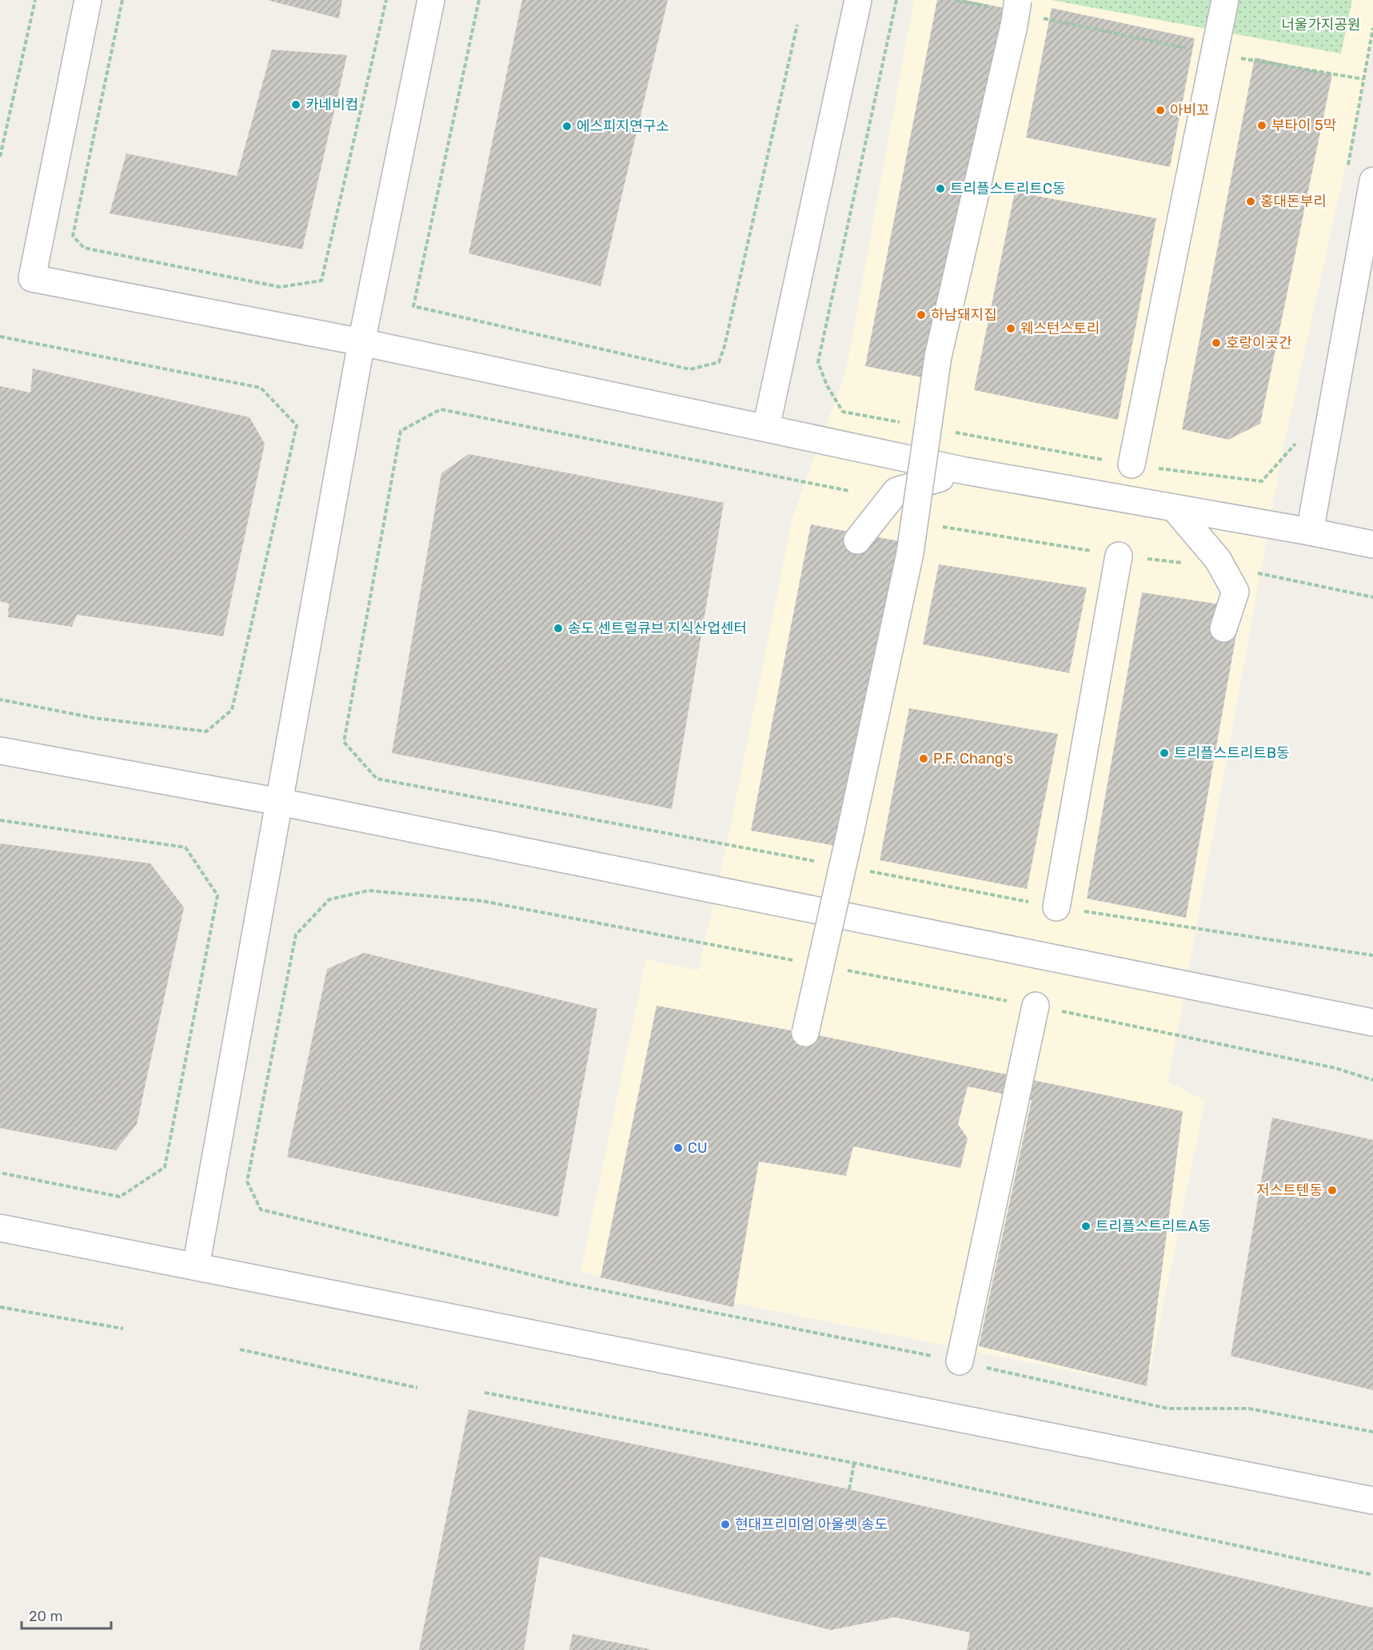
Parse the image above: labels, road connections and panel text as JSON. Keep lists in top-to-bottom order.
{
  "parks": ["너울가지공원"],
  "places": [
    "카네비컴",
    "아비꼬",
    "부타이 5막",
    "에스피지연구소",
    "트리플스트리트C동",
    "홍대돈부리",
    "하남돼지집",
    "웨스턴스토리",
    "호랑이곳간",
    "송도 센트럴큐브 지식산업센터",
    "트리플스트리트B동",
    "P.F. Chang's",
    "CU",
    "저스트텐동",
    "트리플스트리트A동",
    "현대프리미엄 아울렛 송도"
  ],
  "scale_bar": "20 m"
}
